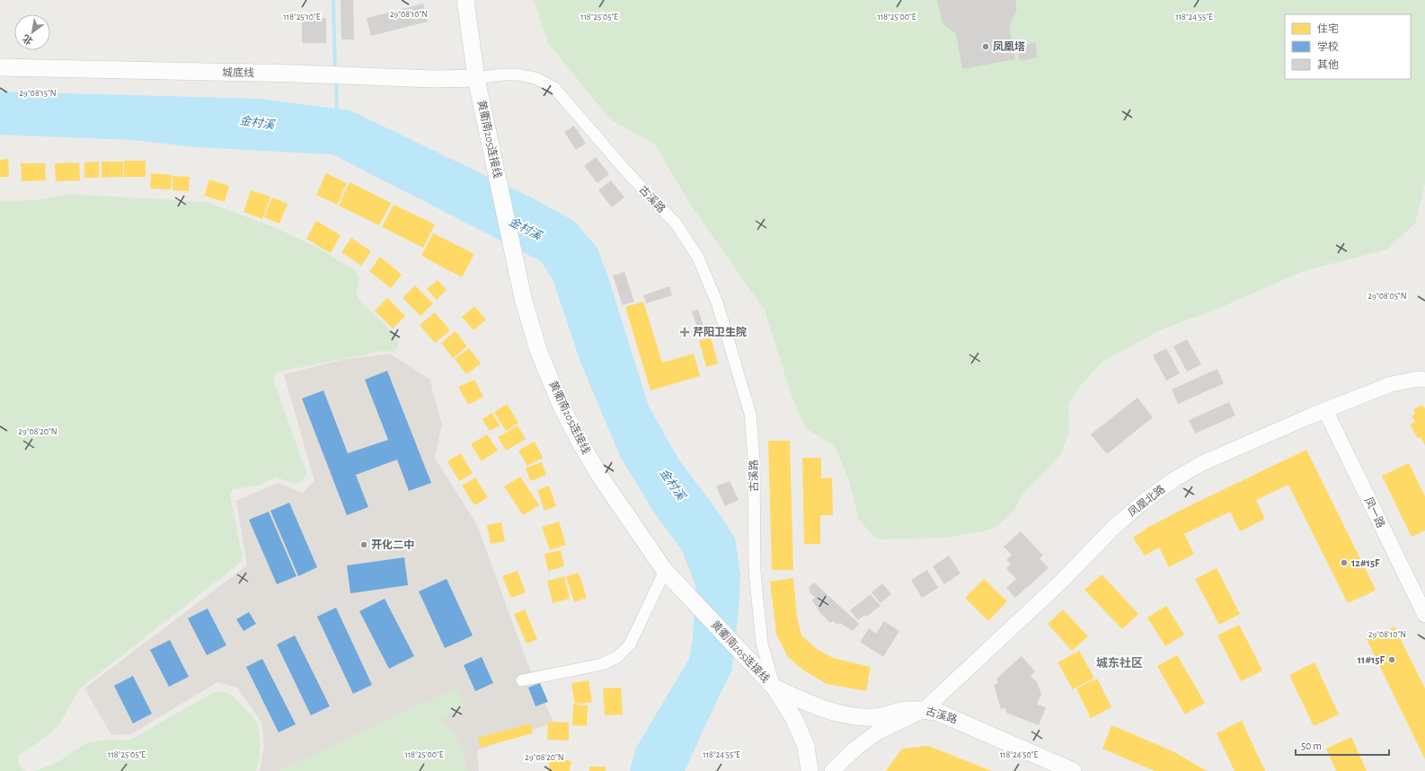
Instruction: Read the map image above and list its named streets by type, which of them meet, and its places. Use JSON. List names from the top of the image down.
{
  "streets": {
    "main road": ["城底线", "黄衢南205连接线", "古溪路"],
    "street": ["凤凰北路", "凤一路"]
  },
  "crossings": [
    ["城底线", "黄衢南205连接线"],
    ["城底线", "古溪路"],
    ["黄衢南205连接线", "古溪路"],
    ["古溪路", "凤凰北路"],
    ["凤凰北路", "凤一路"]
  ],
  "districts": ["城东社区"],
  "water": ["金村溪"],
  "places": {
    "other": [
      "凤凰塔",
      "开化二中",
      "12#15F",
      "11#15F"
    ],
    "health": ["芹阳卫生院"]
  },
  "legend": ["住宅", "学校", "其他"],
  "scale_bar": "50 m",
  "north": "bottom left",
  "coordinates": [
    "29°08'10\"N",
    "118°25'10\"E",
    "118°25'05\"E",
    "118°25'00\"E",
    "118°24'55\"E",
    "29°08'15\"N",
    "29°08'05\"N",
    "29°08'20\"N",
    "118°24'50\"E"
  ]
}
